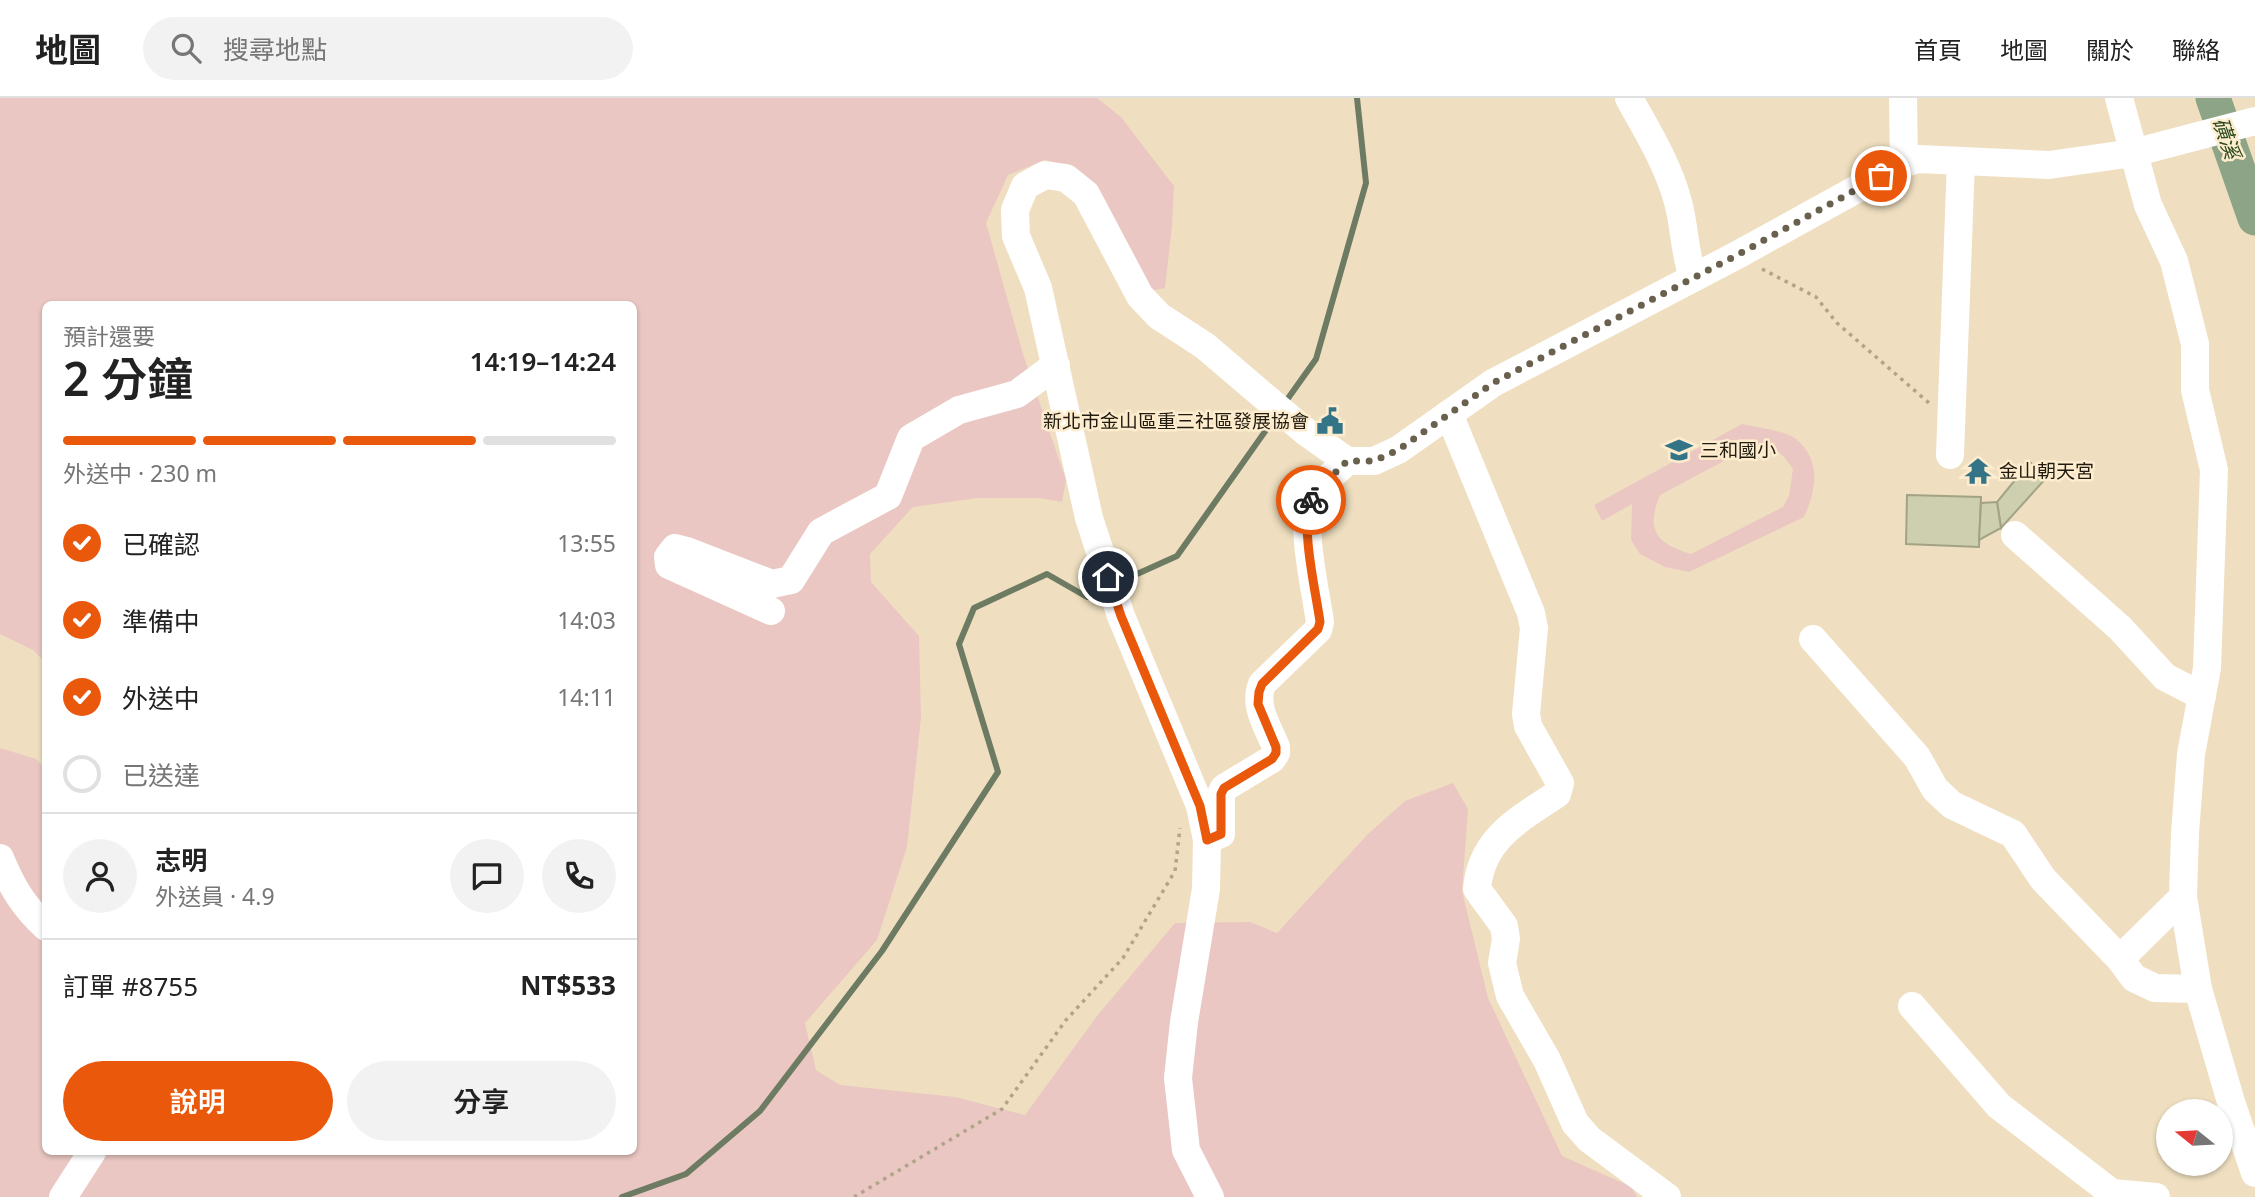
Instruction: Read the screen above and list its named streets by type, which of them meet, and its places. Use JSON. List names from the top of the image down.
{
  "water": ["磺溪"],
  "places": {
    "public building": ["新北市金山區重三社區發展協會"],
    "school or university": ["三和國小"],
    "temple": ["金山朝天宮"]
  },
  "north": "left",
  "page": {
    "header": "地圖",
    "search": "搜尋地點",
    "nav": [
      "首頁",
      "地圖",
      "關於",
      "聯絡"
    ],
    "heading": ["2 分鐘", "預計還要", "14:19–14:24"],
    "panel": [
      "志明",
      "外送員 · 4.9",
      "訂單 #8755",
      "NT$533"
    ],
    "bar": "外送中 · 230 m",
    "list": [
      ["已確認", "13:55"],
      ["準備中", "14:03"],
      ["外送中", "14:11"],
      "已送達"
    ],
    "buttons": ["說明", "分享"]
  }
}
